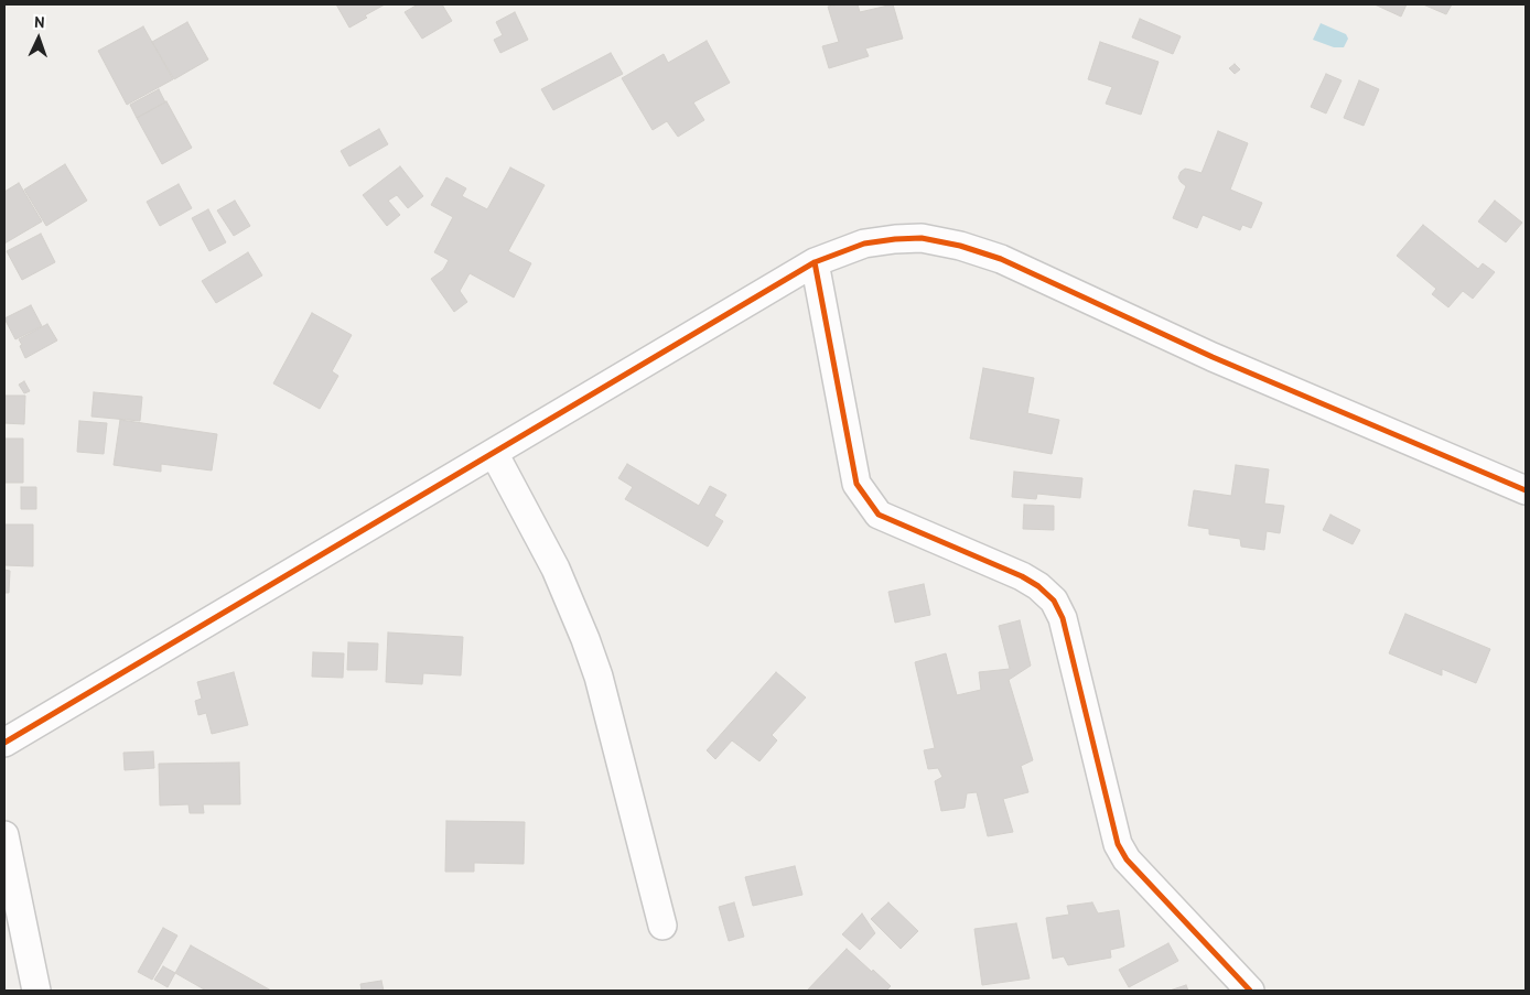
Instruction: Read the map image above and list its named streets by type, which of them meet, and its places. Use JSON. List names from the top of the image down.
{
  "north": "top"
}
